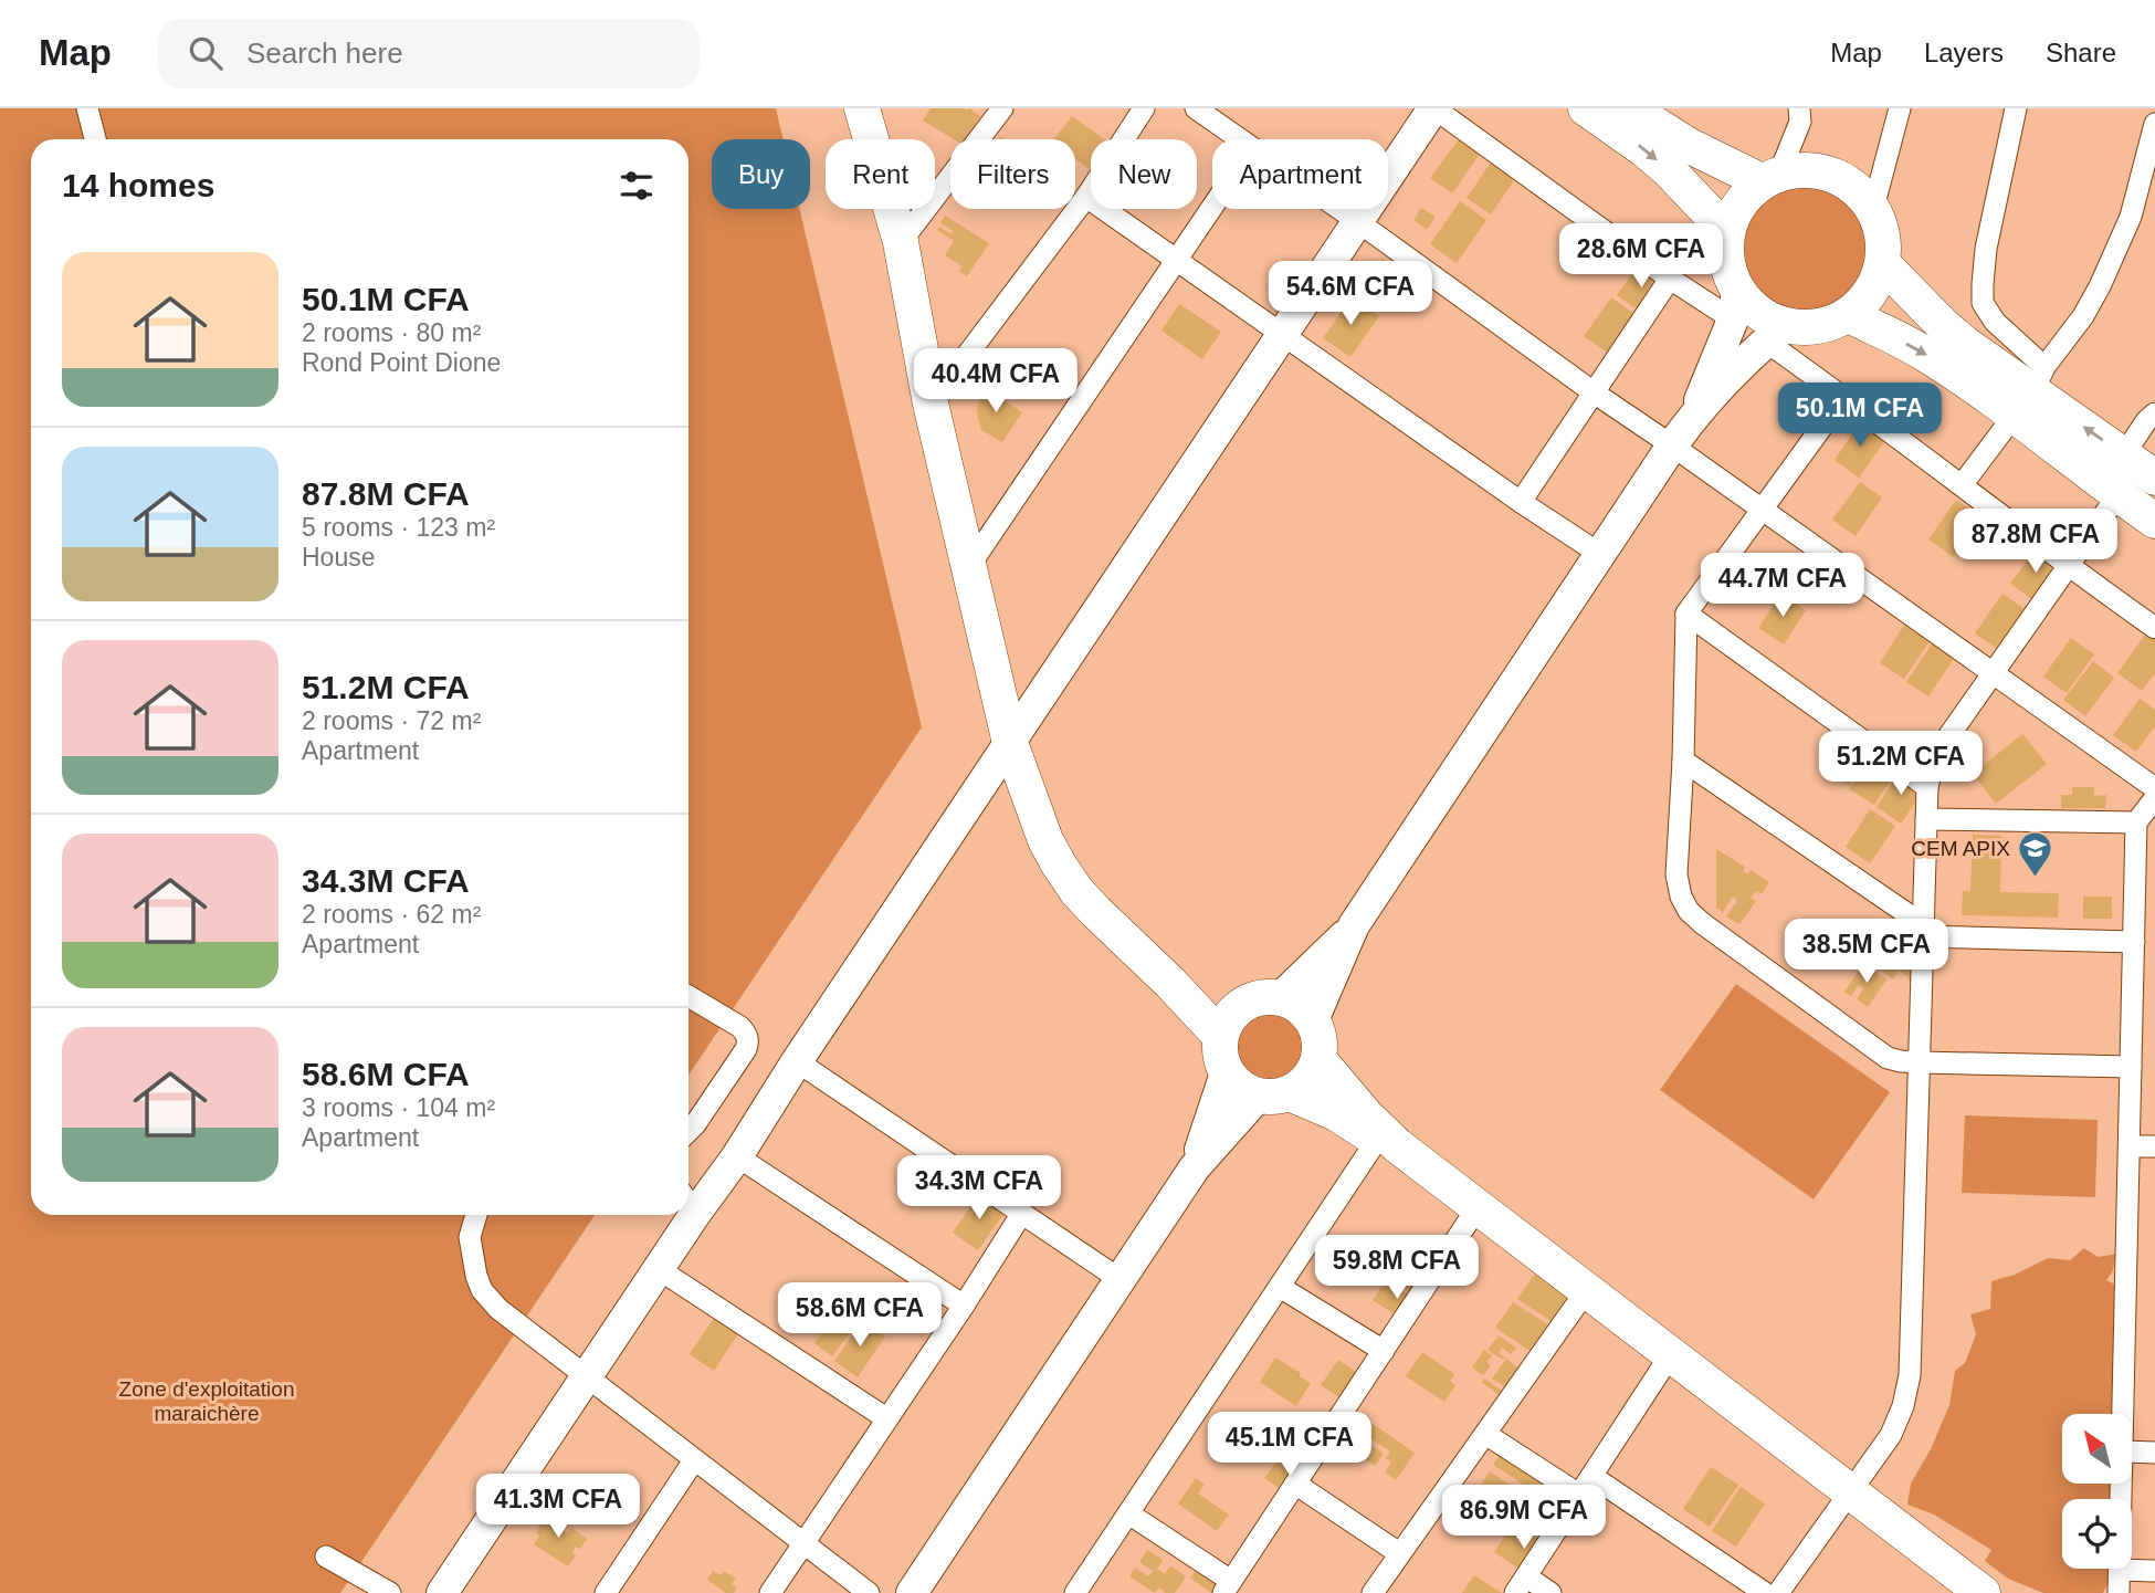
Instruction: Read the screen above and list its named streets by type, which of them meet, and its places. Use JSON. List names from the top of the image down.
{
  "parks": ["Zone d'exploitation maraichère"],
  "places": {
    "school or university": ["CEM APIX"]
  },
  "north": "top left",
  "page": {
    "header": "Map",
    "search": "Search here",
    "nav": ["Map", "Layers", "Share"],
    "chip": [
      "Buy",
      "Rent",
      "Filters",
      "New",
      "Apartment"
    ],
    "heading": "14 homes",
    "price": [
      "28.6M CFA",
      "54.6M CFA",
      "40.4M CFA",
      "50.1M CFA",
      "87.8M CFA",
      "44.7M CFA",
      "51.2M CFA",
      "38.5M CFA",
      "34.3M CFA",
      "59.8M CFA",
      "58.6M CFA",
      "45.1M CFA",
      "41.3M CFA",
      "86.9M CFA"
    ],
    "list": [
      {
        "name": "50.1M CFA",
        "note": "2 rooms · 80 m² · Rond Point Dione"
      },
      {
        "name": "87.8M CFA",
        "note": "5 rooms · 123 m² · House"
      },
      {
        "name": "51.2M CFA",
        "note": "2 rooms · 72 m² · Apartment"
      },
      {
        "name": "34.3M CFA",
        "note": "2 rooms · 62 m² · Apartment"
      },
      {
        "name": "58.6M CFA",
        "note": "3 rooms · 104 m² · Apartment"
      }
    ]
  }
}
